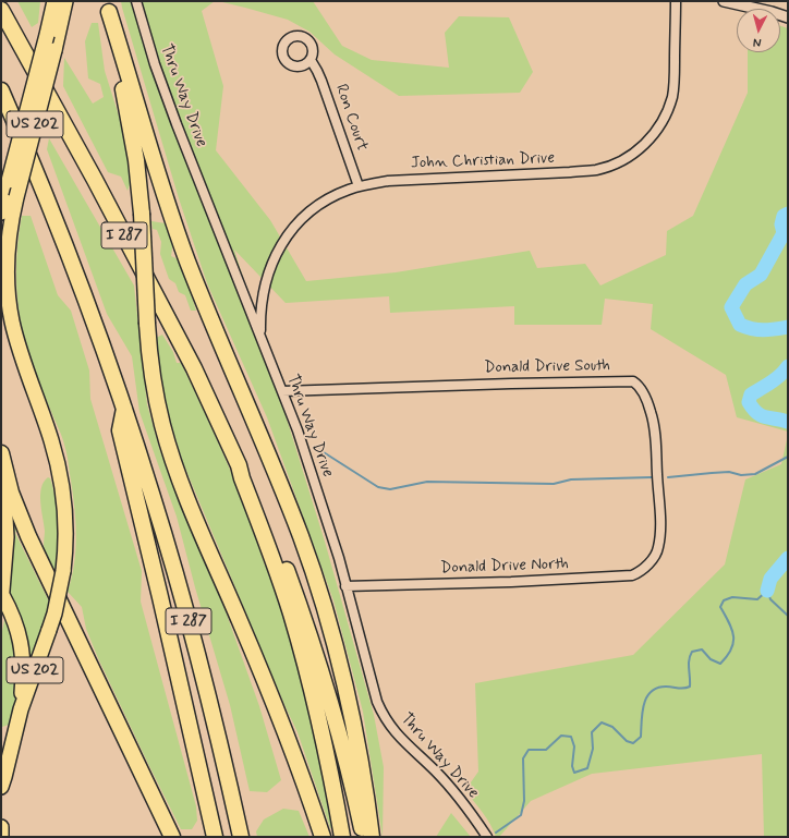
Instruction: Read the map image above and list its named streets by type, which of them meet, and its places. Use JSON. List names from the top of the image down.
{
  "streets": {
    "highway": ["US 202", "I 287"],
    "street": [
      "Thru Way Drive",
      "Ron Court",
      "John Christian Drive",
      "Donald Drive South",
      "Donald Drive North"
    ]
  },
  "crossings": [
    ["Thru Way Drive", "John Christian Drive"],
    ["Thru Way Drive", "Donald Drive South"],
    ["Thru Way Drive", "Donald Drive North"],
    ["Ron Court", "John Christian Drive"],
    ["Donald Drive South", "Donald Drive North"]
  ],
  "north": "bottom"
}
